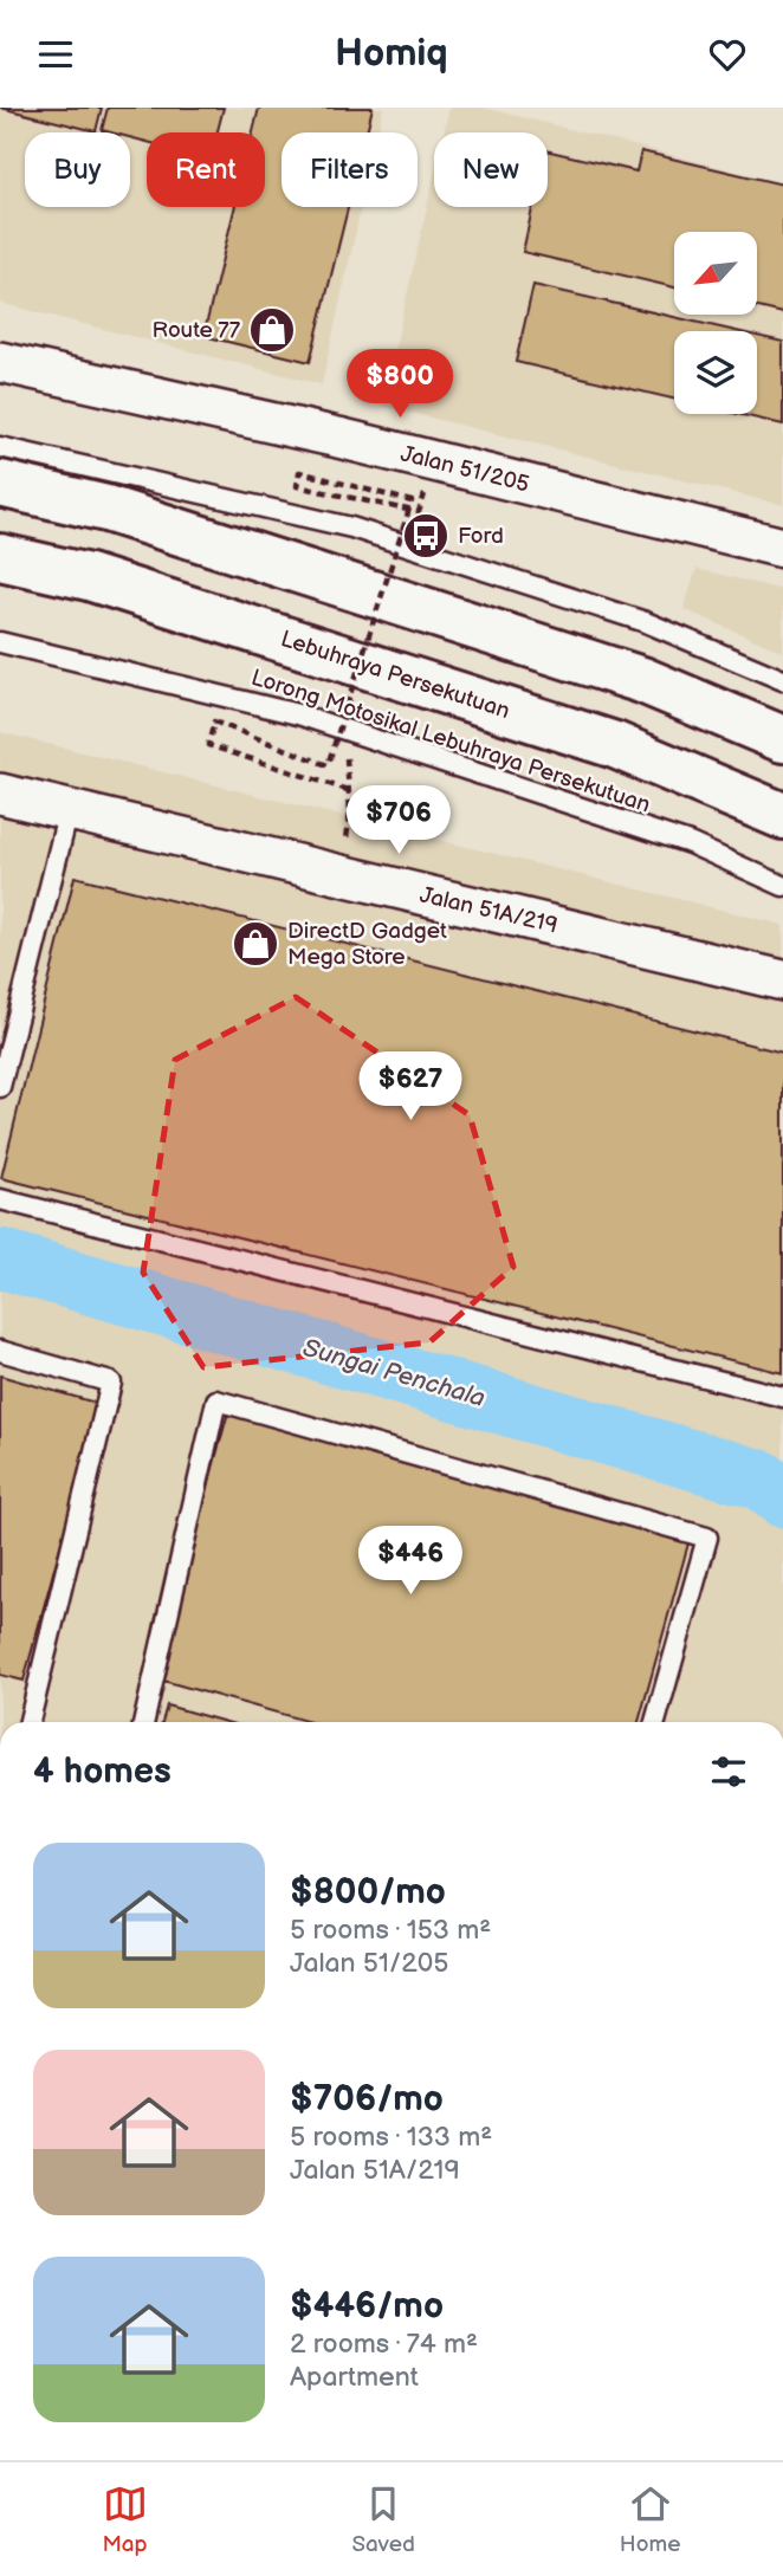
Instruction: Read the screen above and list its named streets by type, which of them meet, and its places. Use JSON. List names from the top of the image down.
{
  "streets": {
    "main road": ["Lebuhraya Persekutuan"],
    "street": ["Jalan 51/205", "Jalan 51A/219"],
    "lane": ["Lorong Motosikal Lebuhraya Persekutuan"]
  },
  "water": ["Sungai Penchala"],
  "places": {
    "shop": ["Route 77", "DirectD Gadget Mega Store"],
    "bus stop": ["Ford"]
  },
  "north": "bottom left",
  "page": {
    "header": "Homiq",
    "chip": [
      "Buy",
      "Rent",
      "Filters",
      "New"
    ],
    "price": [
      "$800",
      "$706",
      "$627",
      "$446"
    ],
    "heading": "4 homes",
    "list": [
      {
        "name": "$800/mo",
        "note": "5 rooms · 153 m² · Jalan 51/205"
      },
      {
        "name": "$706/mo",
        "note": "5 rooms · 133 m² · Jalan 51A/219"
      },
      {
        "name": "$446/mo",
        "note": "2 rooms · 74 m² · Apartment"
      }
    ],
    "tabs": ["Map", "Saved", "Home"]
  }
}
